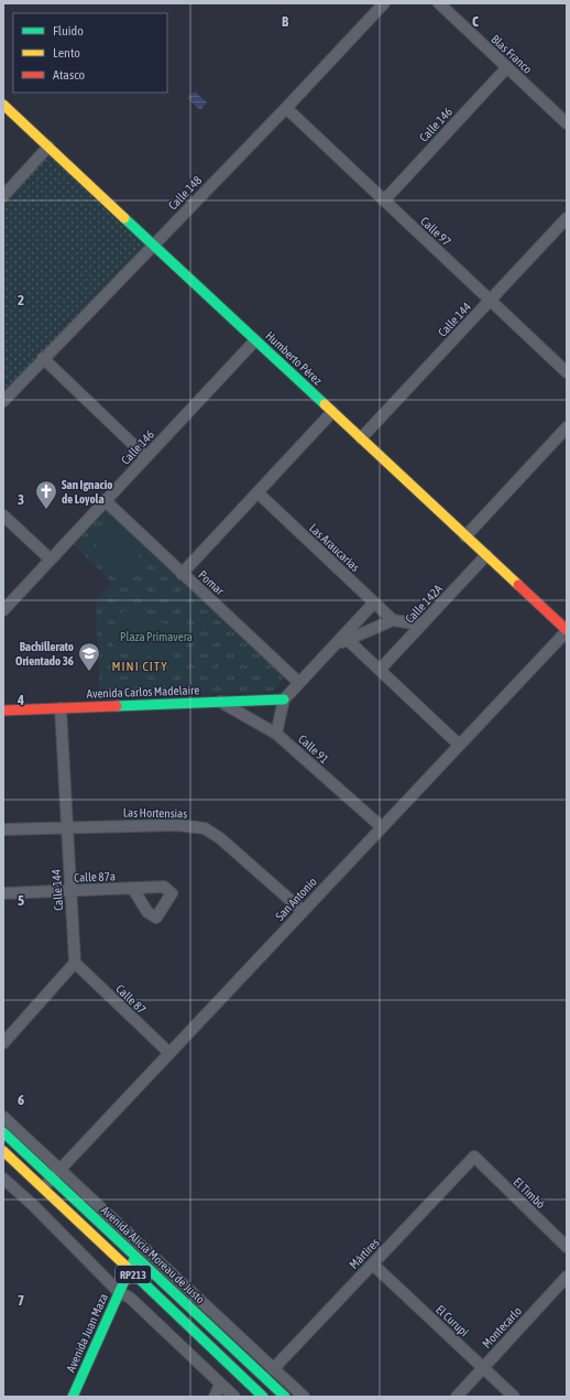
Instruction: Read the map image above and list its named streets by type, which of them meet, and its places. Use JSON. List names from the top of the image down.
{
  "streets": {
    "main road": [
      "Humberto Pérez",
      "Avenida Carlos Madelaire",
      "Avenida Alicia Moreau de Justo",
      "RP213",
      "Avenida Juan Maza"
    ],
    "street": [
      "Blas Franco",
      "Calle 146",
      "Calle 148",
      "Calle 97",
      "Calle 144",
      "Las Araucarias",
      "Pomar",
      "Calle 142A",
      "Calle 91",
      "Las Hortensias",
      "Calle 87a",
      "San Antonio",
      "Calle 87",
      "El Timbó",
      "Mártires",
      "El Curupí",
      "Montecarlo"
    ]
  },
  "crossings": [
    ["Blas Franco", "Calle 146"],
    ["Calle 146", "Calle 97"],
    ["Calle 146", "Humberto Pérez"],
    ["Calle 146", "Pomar"],
    ["Calle 148", "Calle 97"],
    ["Calle 148", "Humberto Pérez"],
    ["Calle 97", "Calle 144"],
    ["Calle 144", "Humberto Pérez"],
    ["Calle 144", "Avenida Carlos Madelaire"],
    ["Calle 144", "Las Hortensias"],
    ["Calle 144", "Calle 87a"],
    ["Calle 144", "Calle 87"],
    ["Humberto Pérez", "Calle 142A"],
    ["Humberto Pérez", "San Antonio"],
    ["Avenida Carlos Madelaire", "Calle 91"],
    ["Calle 91", "San Antonio"],
    ["Las Hortensias", "San Antonio"],
    ["San Antonio", "Calle 87"],
    ["San Antonio", "Avenida Alicia Moreau de Justo"],
    ["El Timbó", "Mártires"],
    ["Mártires", "El Curupí"],
    ["Avenida Alicia Moreau de Justo", "Avenida Juan Maza"],
    ["El Curupí", "Montecarlo"]
  ],
  "districts": ["MINI CITY"],
  "parks": ["Plaza Primavera"],
  "places": {
    "church": ["San Ignacio de Loyola"],
    "school or university": ["Bachillerato Orientado 36"]
  },
  "legend": ["Fluido", "Lento", "Atasco"],
  "grid": {
    "columns": ["B", "C"],
    "rows": [
      "2",
      "3",
      "4",
      "5",
      "6",
      "7"
    ]
  }
}
